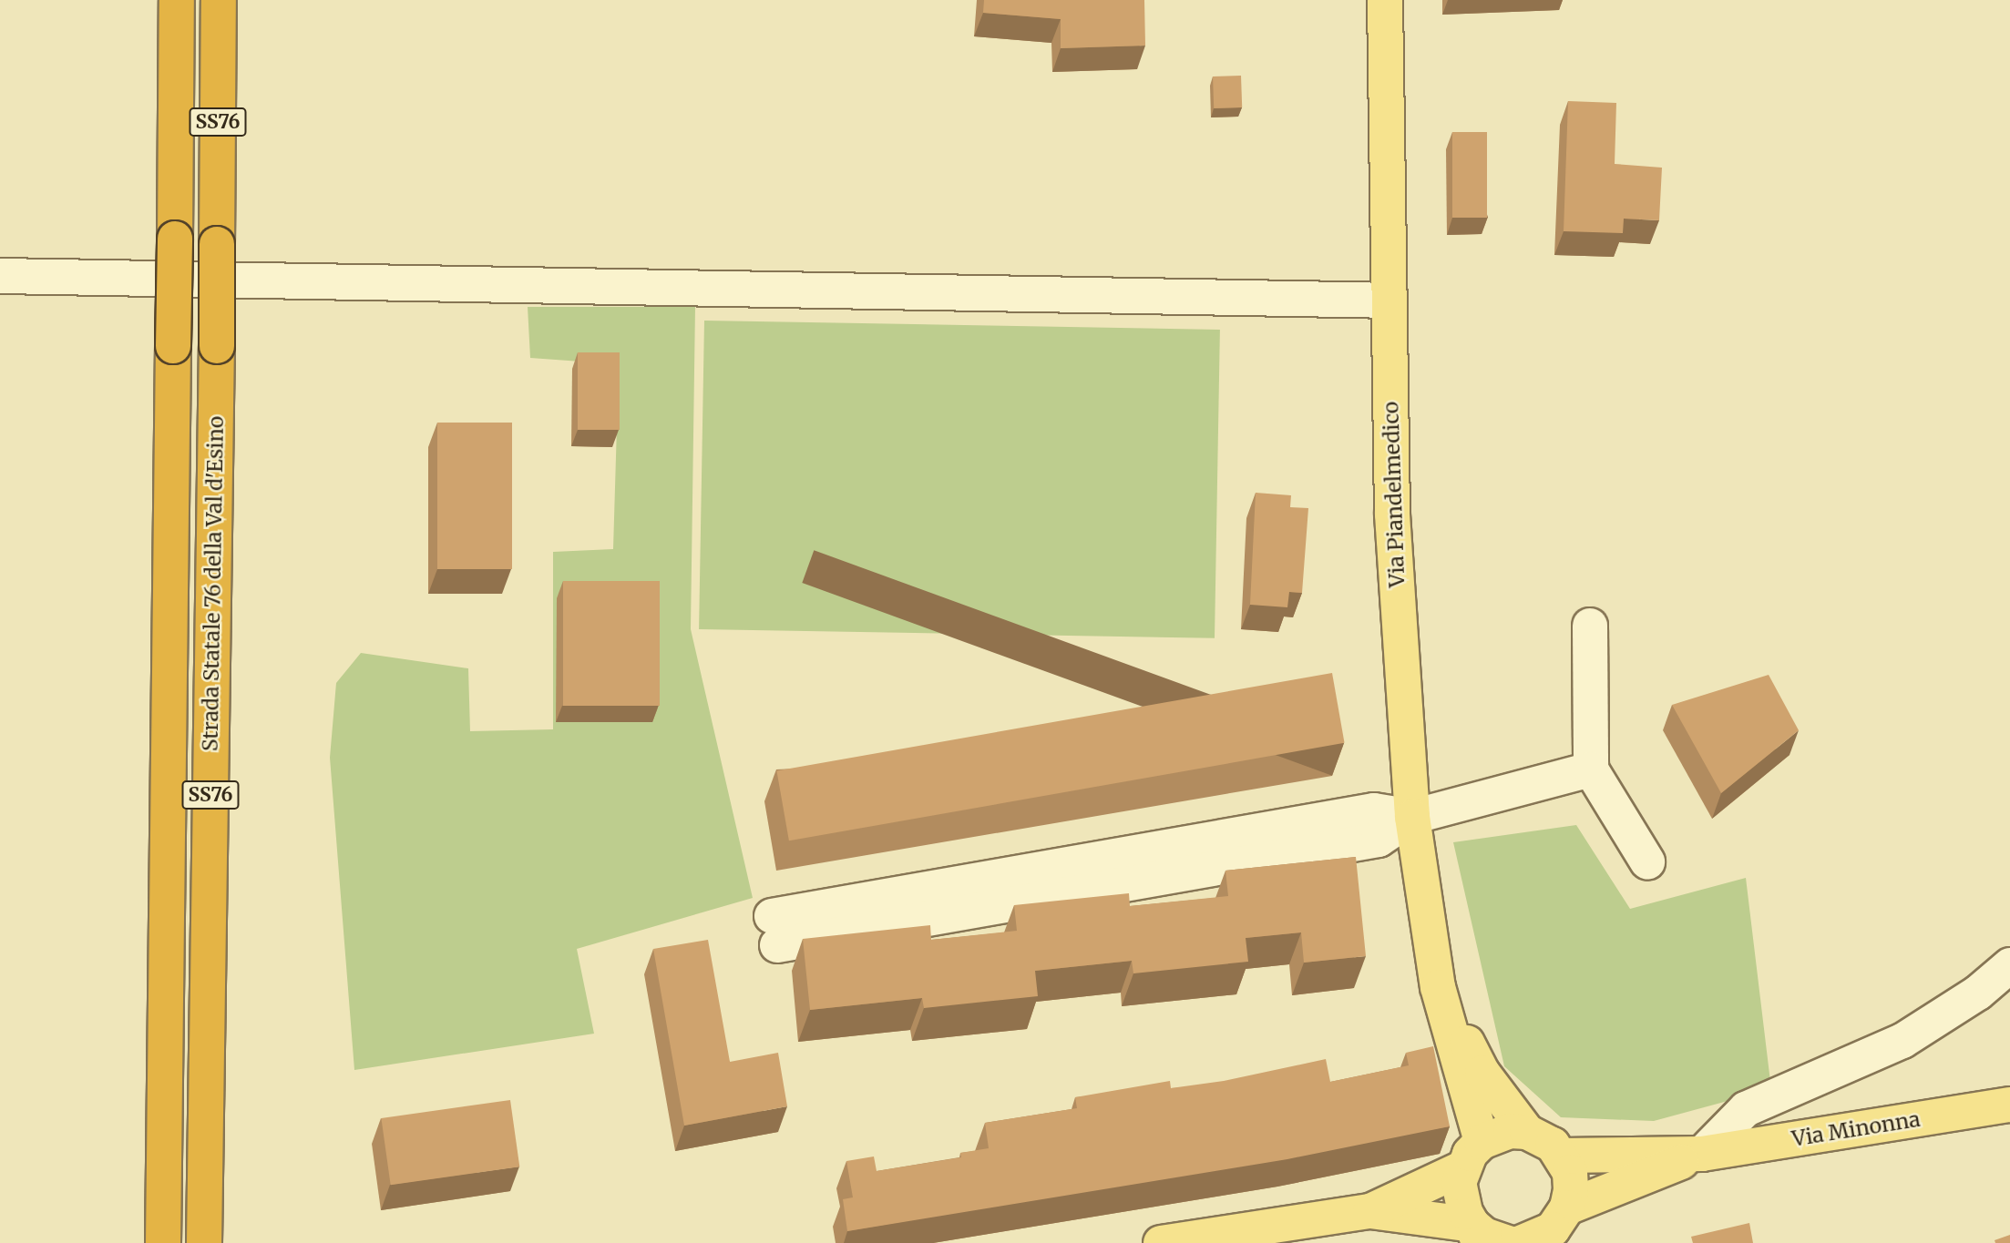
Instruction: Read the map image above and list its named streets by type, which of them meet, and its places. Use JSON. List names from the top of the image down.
{
  "streets": {
    "highway": ["SS76", "Strada Statale 76 della Val d'Esino"],
    "main road": ["Via Piandelmedico", "Via Minonna"]
  }
}
